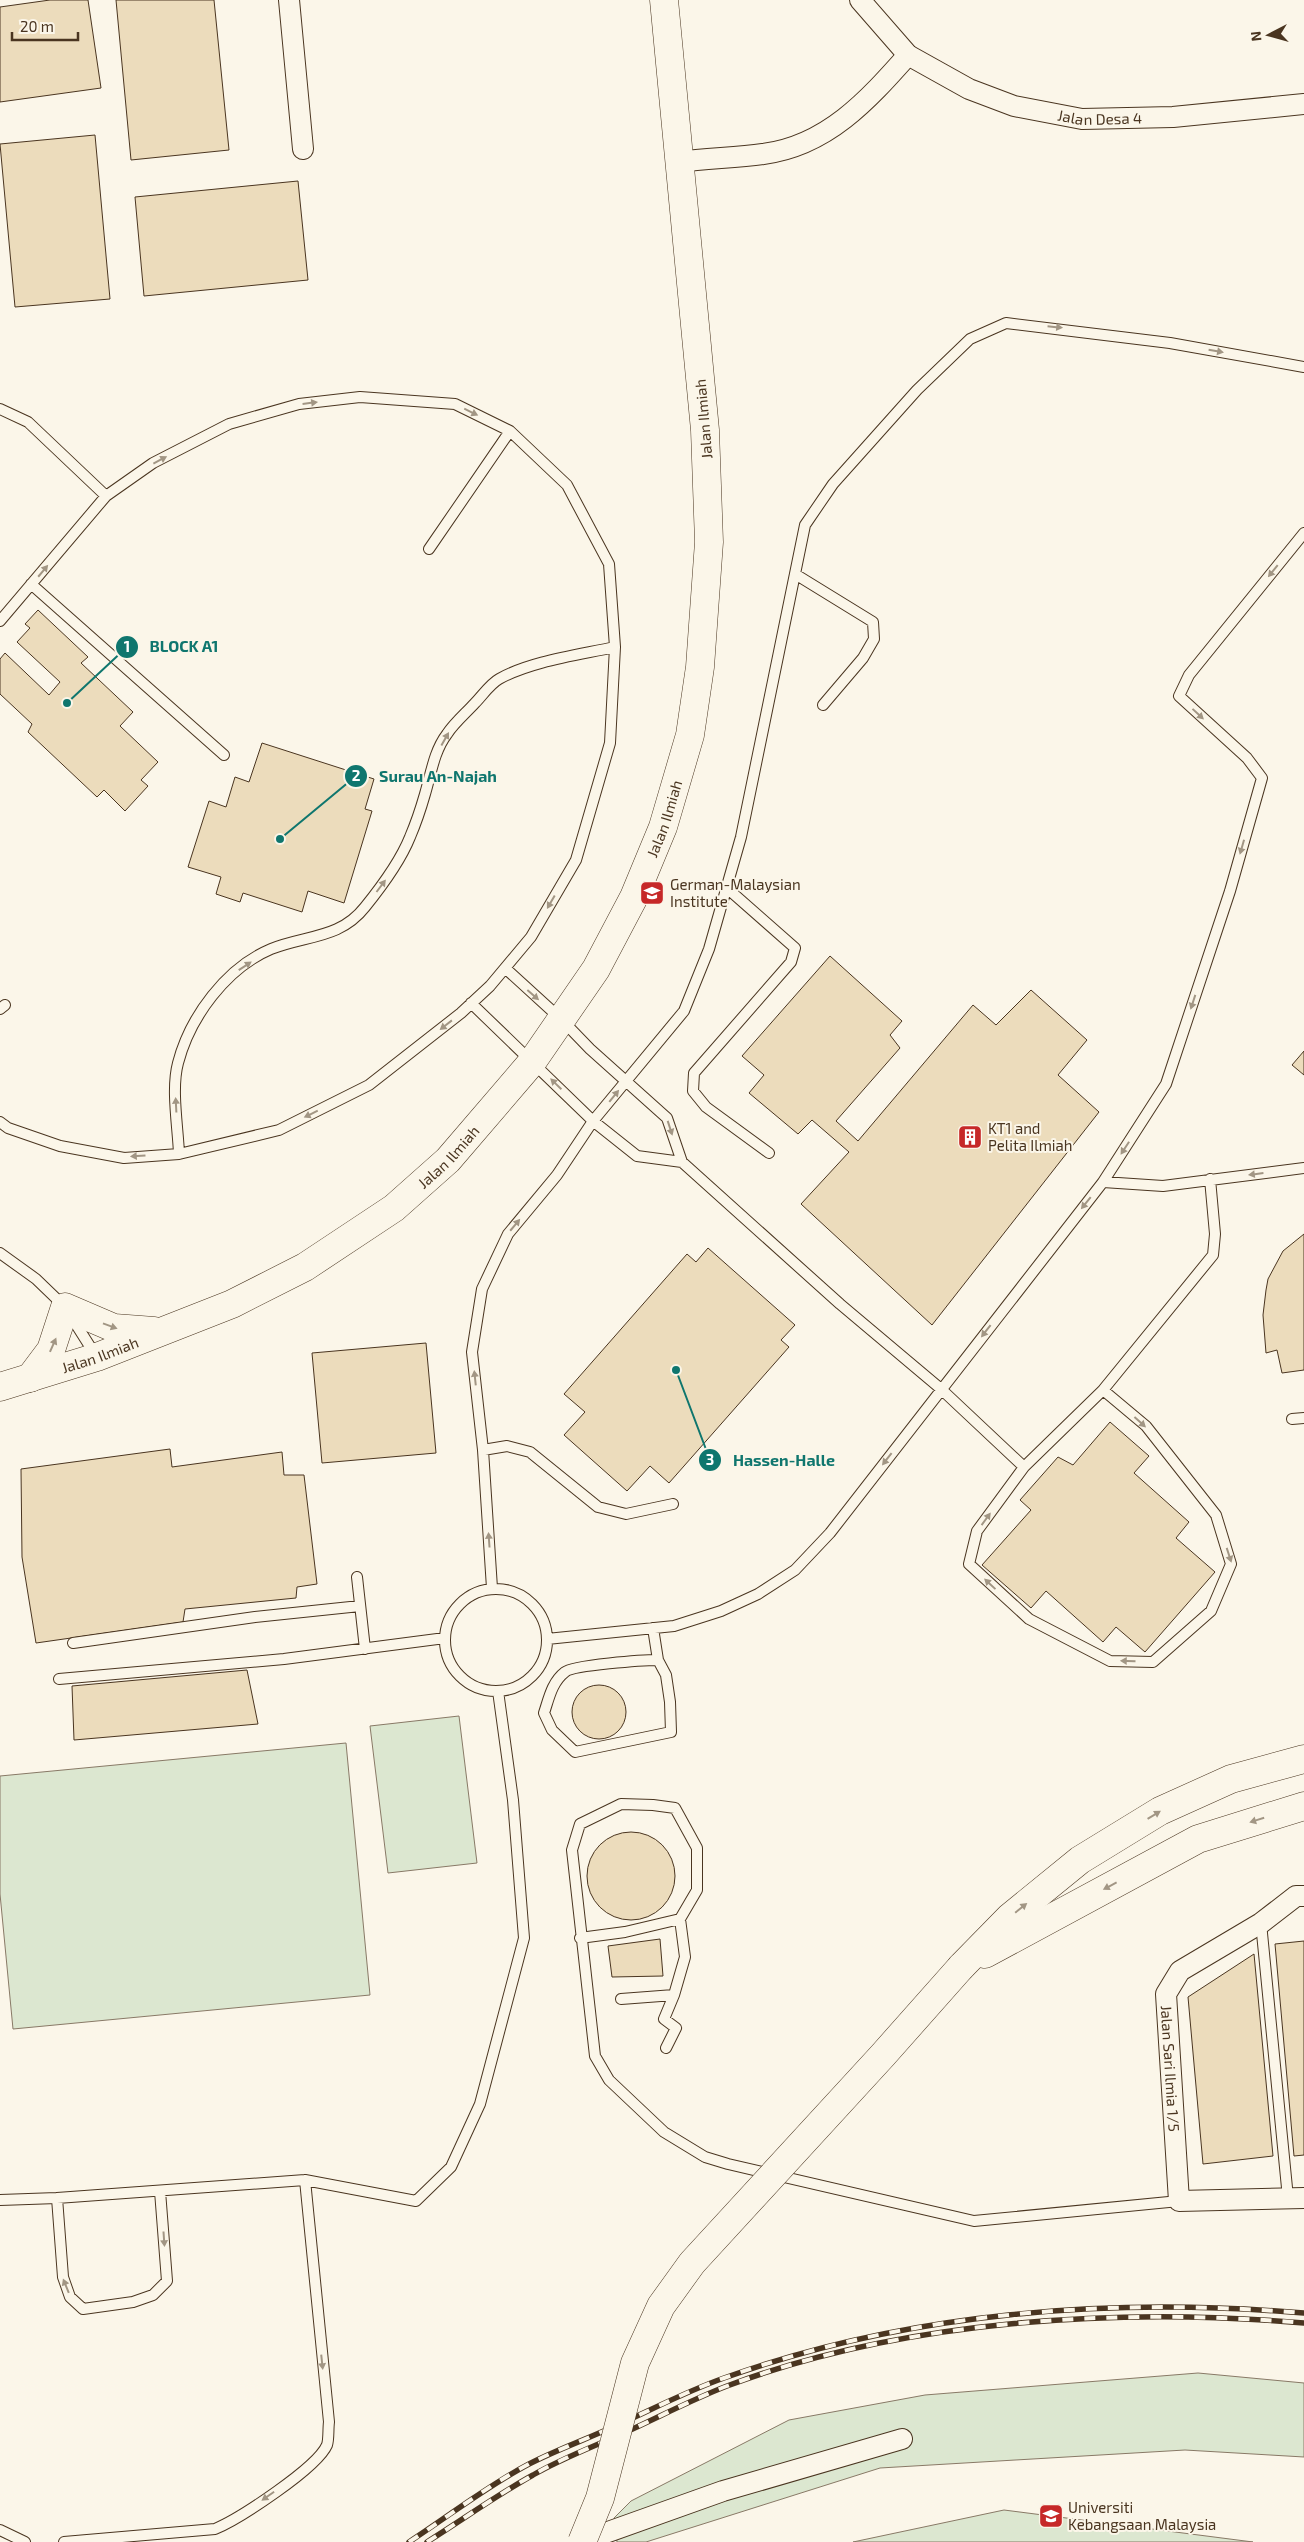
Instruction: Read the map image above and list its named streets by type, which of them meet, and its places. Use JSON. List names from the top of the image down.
{
  "streets": {
    "street": ["Jalan Desa 4", "Jalan Ilmiah", "Jalan Sari Ilmia 1/5"]
  },
  "places": {
    "other": ["BLOCK A1", "Surau An-Najah", "Hassen-Halle"],
    "school or university": ["German-Malaysian Institute", "Universiti Kebangsaan Malaysia"],
    "building": ["KT1 and Pelita Ilmiah"]
  },
  "scale_bar": "20 m",
  "north": "left"
}
